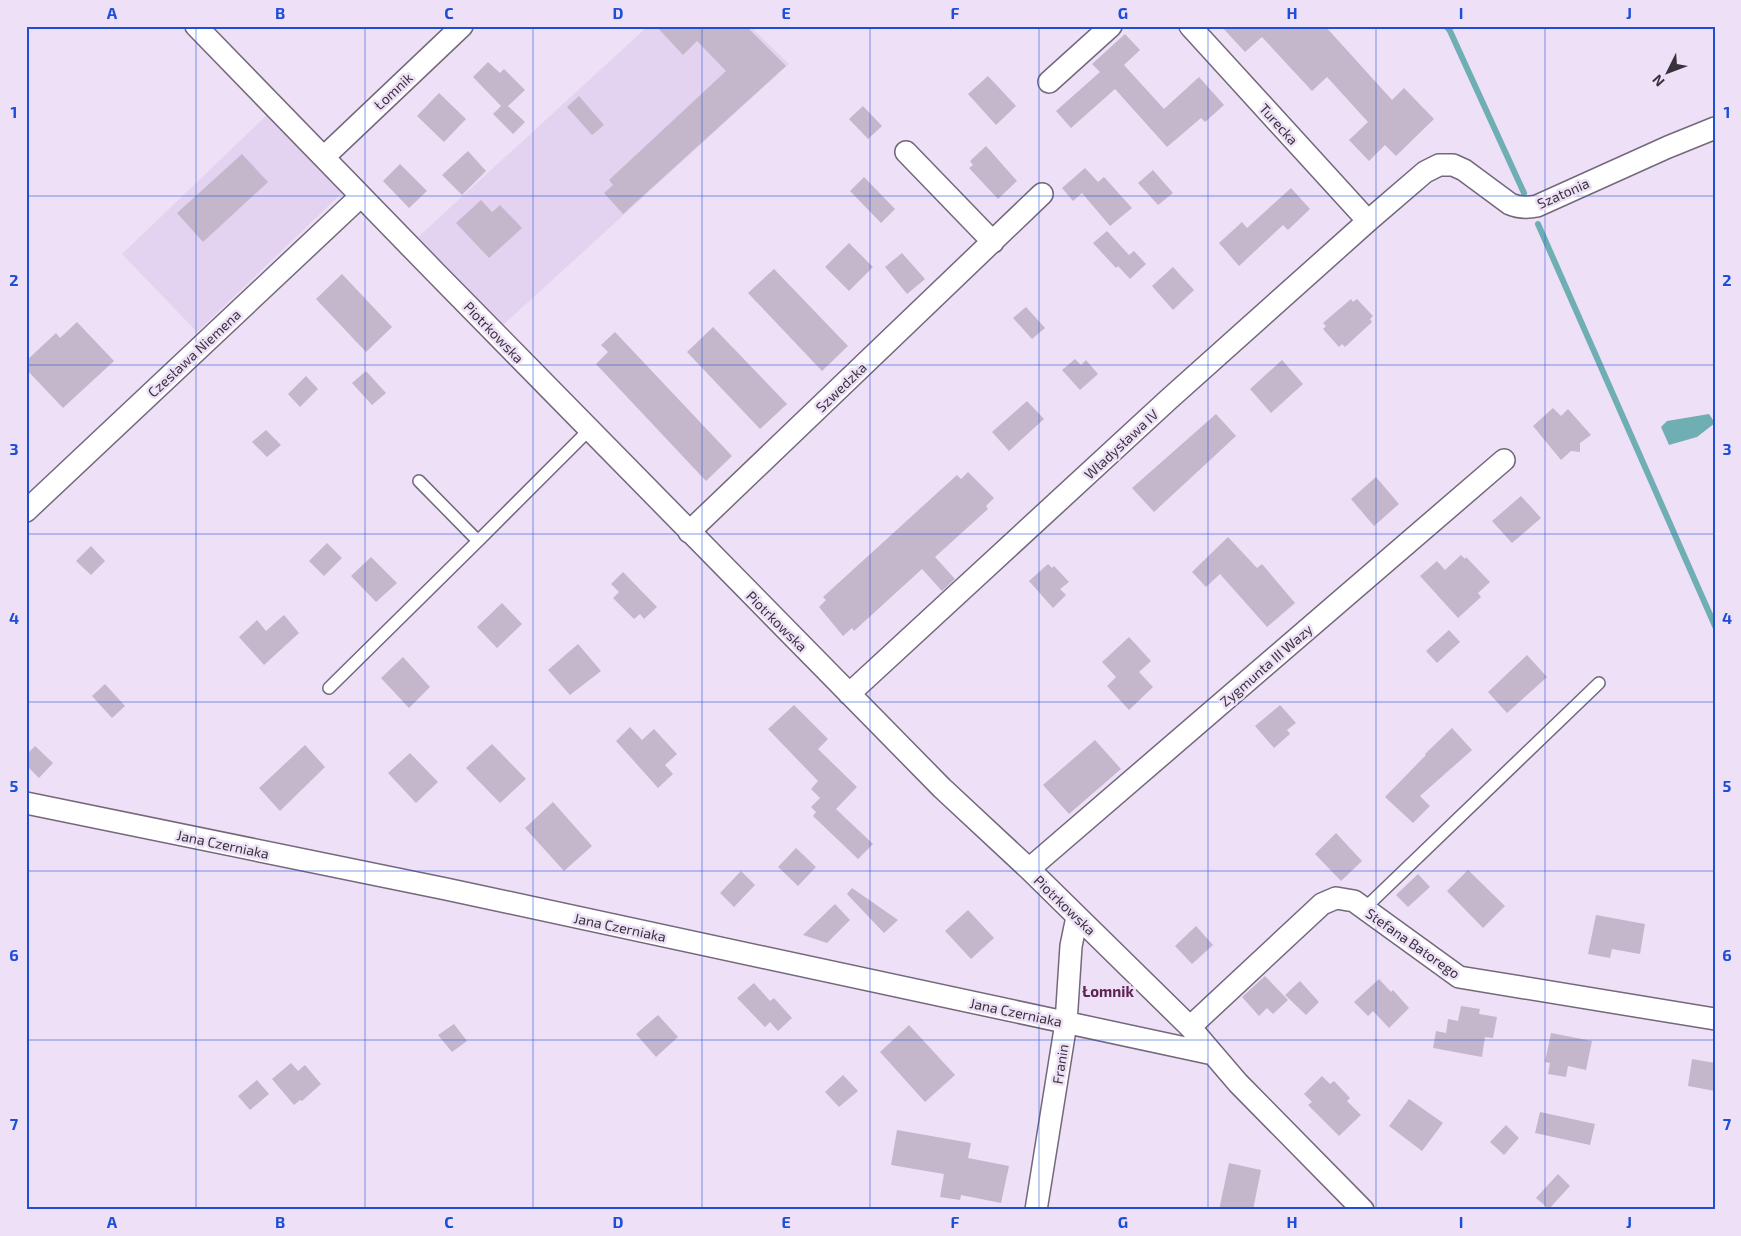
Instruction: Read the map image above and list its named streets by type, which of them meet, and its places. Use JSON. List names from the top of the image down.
{
  "streets": {
    "street": [
      "Łomnik",
      "Turecka",
      "Szatonia",
      "Piotrkowska",
      "Czesława Niemena",
      "Szwedzka",
      "Władysława IV",
      "Zygmunta III Wazy",
      "Jana Czerniaka",
      "Stefana Batorego",
      "Franin"
    ]
  },
  "crossings": [
    ["Łomnik", "Piotrkowska"],
    ["Turecka", "Władysława IV"],
    ["Szatonia", "Władysława IV"],
    ["Piotrkowska", "Czesława Niemena"],
    ["Piotrkowska", "Szwedzka"],
    ["Piotrkowska", "Władysława IV"],
    ["Piotrkowska", "Zygmunta III Wazy"],
    ["Piotrkowska", "Jana Czerniaka"],
    ["Piotrkowska", "Stefana Batorego"],
    ["Piotrkowska", "Franin"],
    ["Jana Czerniaka", "Franin"]
  ],
  "districts": ["Łomnik"],
  "north": "bottom left",
  "grid": {
    "columns": [
      "A",
      "B",
      "C",
      "D",
      "E",
      "F",
      "G",
      "H",
      "I",
      "J"
    ],
    "rows": [
      "1",
      "2",
      "3",
      "4",
      "5",
      "6",
      "7"
    ]
  }
}
